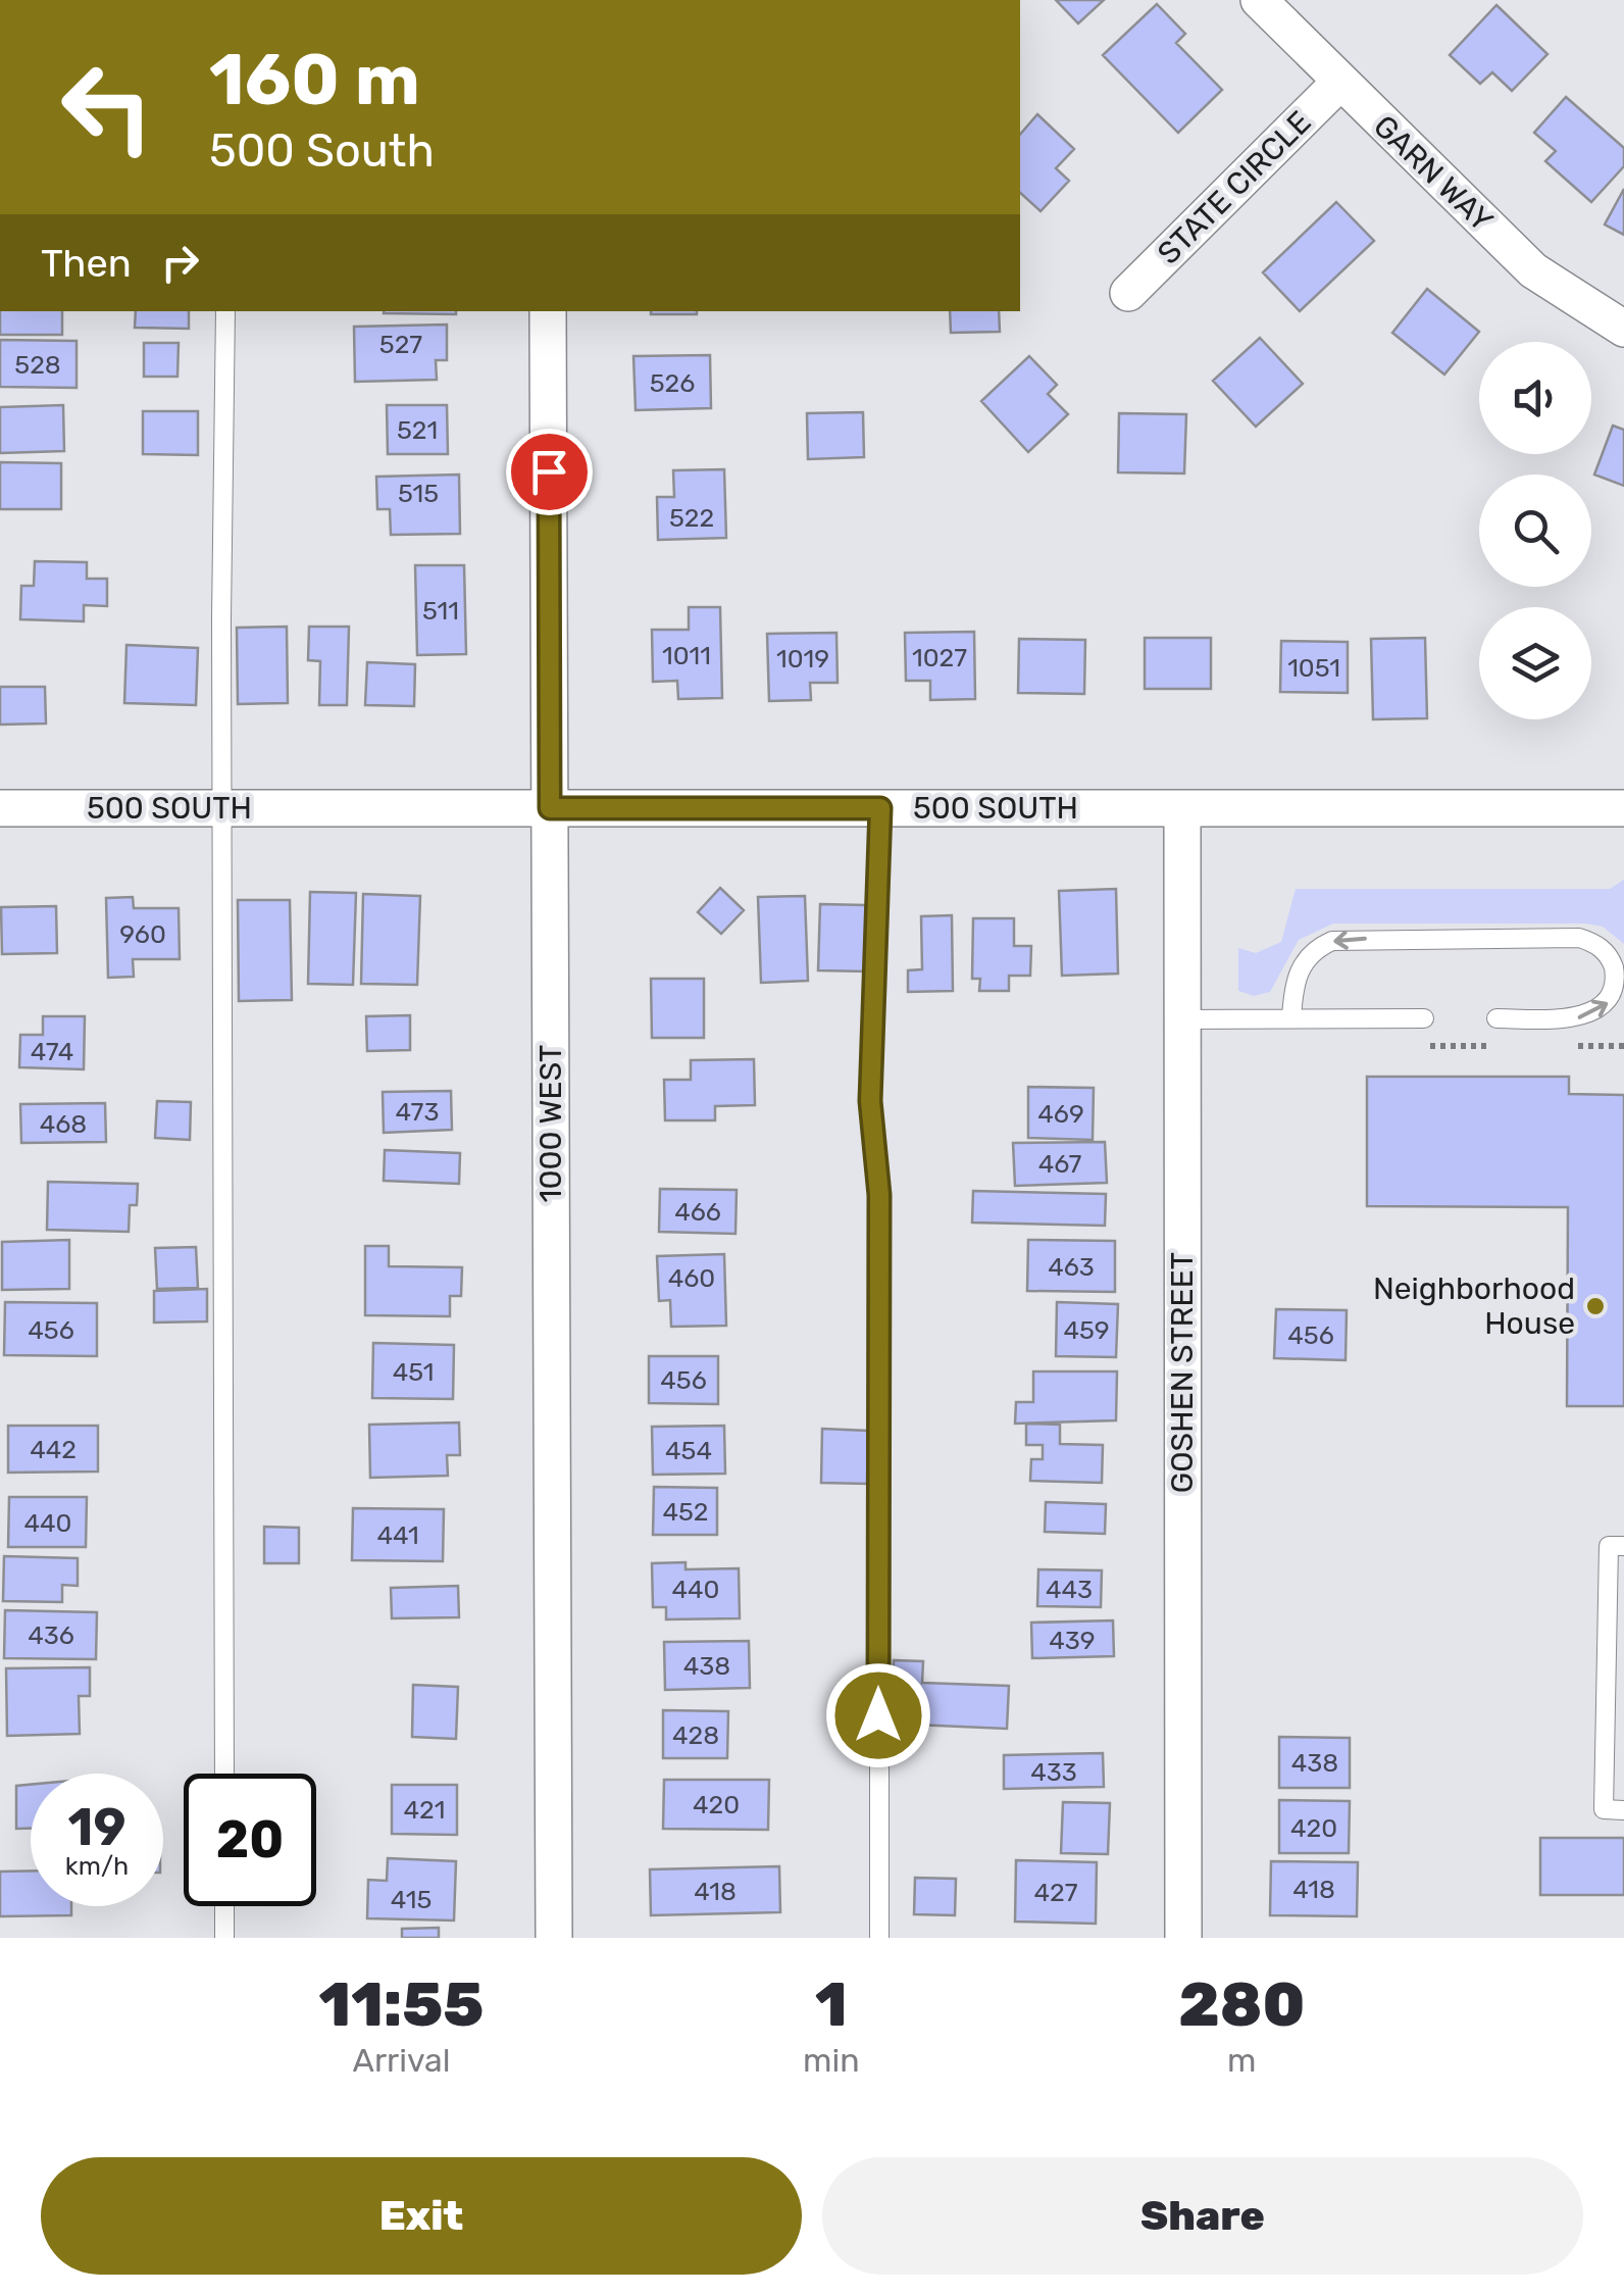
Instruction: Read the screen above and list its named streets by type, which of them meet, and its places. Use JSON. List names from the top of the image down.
{
  "streets": {
    "street": [
      "GARN WAY",
      "STATE CIRCLE",
      "500 SOUTH",
      "1000 WEST",
      "GOSHEN STREET"
    ]
  },
  "crossings": [
    ["GARN WAY", "STATE CIRCLE"],
    ["500 SOUTH", "1000 WEST"],
    ["500 SOUTH", "GOSHEN STREET"]
  ],
  "places": ["Neighborhood House"],
  "house_numbers": [
    "527",
    "528",
    "526",
    "521",
    "515",
    "522",
    "511",
    "1011",
    "1027",
    "1019",
    "1051",
    "960",
    "474",
    "473",
    "469",
    "468",
    "467",
    "466",
    "463",
    "460",
    "456",
    "459",
    "456",
    "451",
    "456",
    "442",
    "454",
    "452",
    "440",
    "441",
    "440",
    "443",
    "436",
    "439",
    "438",
    "428",
    "438",
    "433",
    "420",
    "421",
    "420",
    "418",
    "418",
    "427",
    "415"
  ],
  "page": {
    "turn": ["160 m", "500 South"],
    "then": "Then",
    "speed": "19 km/h",
    "limit": "20",
    "eta": [
      "11:55",
      "Arrival",
      "1",
      "min",
      "280",
      "m"
    ],
    "buttons": ["Exit", "Share"]
  }
}
